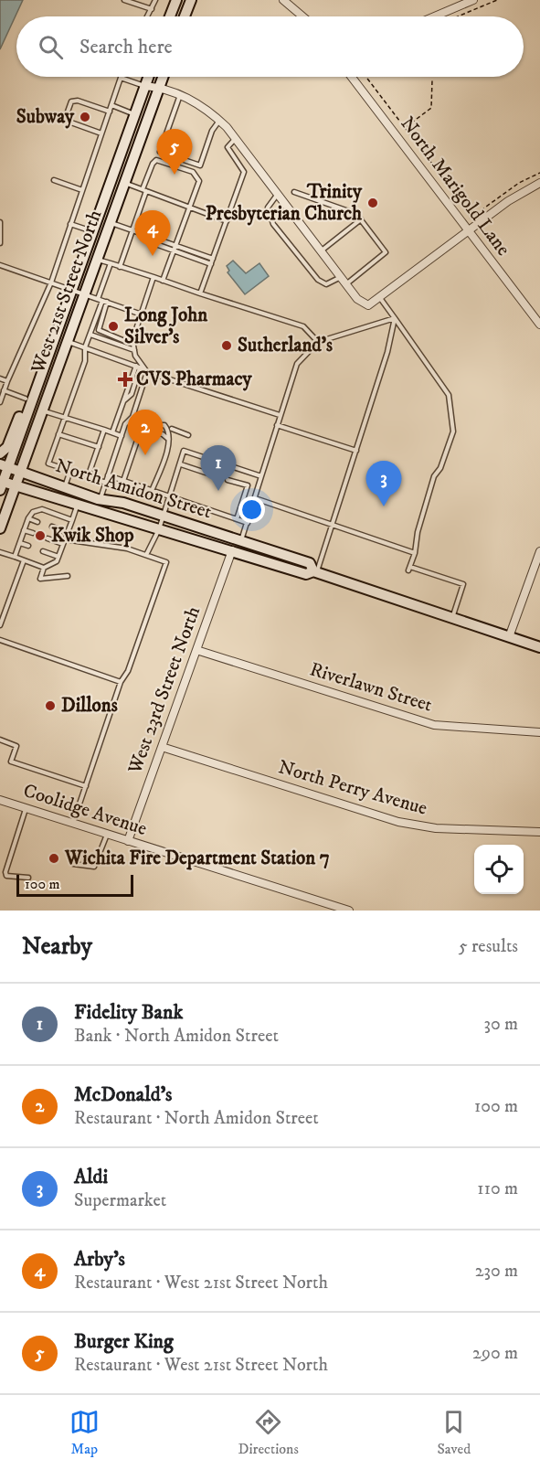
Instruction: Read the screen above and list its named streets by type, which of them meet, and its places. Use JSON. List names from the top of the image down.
{
  "streets": {
    "main road": ["West 21st Street North", "North Amidon Street"],
    "street": [
      "North Marigold Lane",
      "Riverlawn Street",
      "West 23rd Street North",
      "North Perry Avenue",
      "Coolidge Avenue"
    ]
  },
  "crossings": [
    ["West 21st Street North", "North Amidon Street"],
    ["North Amidon Street", "West 23rd Street North"],
    ["Riverlawn Street", "West 23rd Street North"],
    ["West 23rd Street North", "North Perry Avenue"],
    ["West 23rd Street North", "Coolidge Avenue"]
  ],
  "places": {
    "other": [
      "Subway",
      "Trinity Presbyterian Church",
      "Long John Silver's",
      "Sutherland's",
      "Kwik Shop",
      "Dillons",
      "Wichita Fire Department Station 7"
    ],
    "health": ["CVS Pharmacy"]
  },
  "scale_bar": "100 m",
  "page": {
    "search": "Search here",
    "pins": [
      "5",
      "4",
      "2",
      "1",
      "3"
    ],
    "scale": "100 m",
    "heading": ["Nearby", "5 results"],
    "list": [
      {
        "mark": "1",
        "name": "Fidelity Bank",
        "note": "Bank · North Amidon Street",
        "value": "30 m"
      },
      {
        "mark": "2",
        "name": "McDonald's",
        "note": "Restaurant · North Amidon Street",
        "value": "100 m"
      },
      {
        "mark": "3",
        "name": "Aldi",
        "note": "Supermarket",
        "value": "110 m"
      },
      {
        "mark": "4",
        "name": "Arby's",
        "note": "Restaurant · West 21st Street North",
        "value": "230 m"
      },
      {
        "mark": "5",
        "name": "Burger King",
        "note": "Restaurant · West 21st Street North",
        "value": "290 m"
      }
    ],
    "nav": ["Map", "Directions", "Saved"]
  }
}
